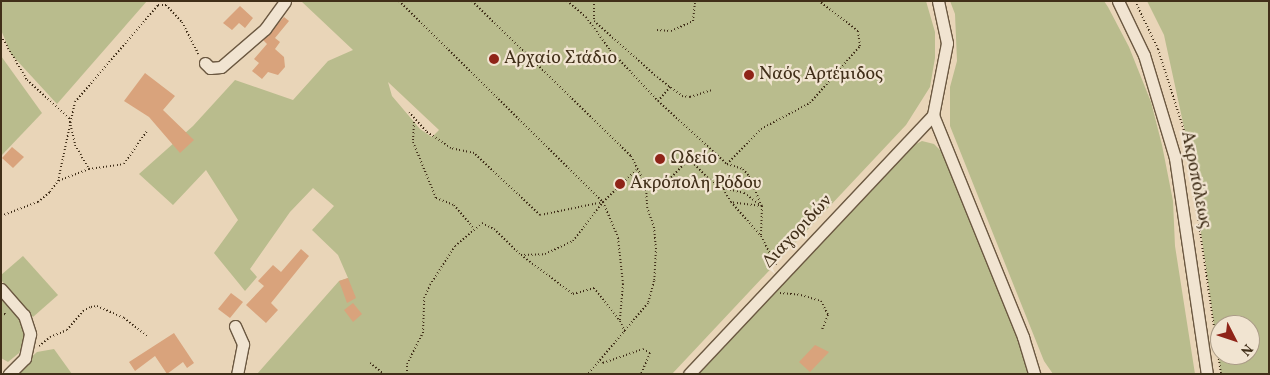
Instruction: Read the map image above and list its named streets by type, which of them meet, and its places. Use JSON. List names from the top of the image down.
{
  "streets": {
    "street": ["Ακροπόλεως", "Διαγοριδών"]
  },
  "places": [
    "Αρχαίο Στάδιο",
    "Ναός Αρτέμιδος",
    "Ωδείο",
    "Ακρόπολη Ρόδου"
  ],
  "north": "bottom right"
}
